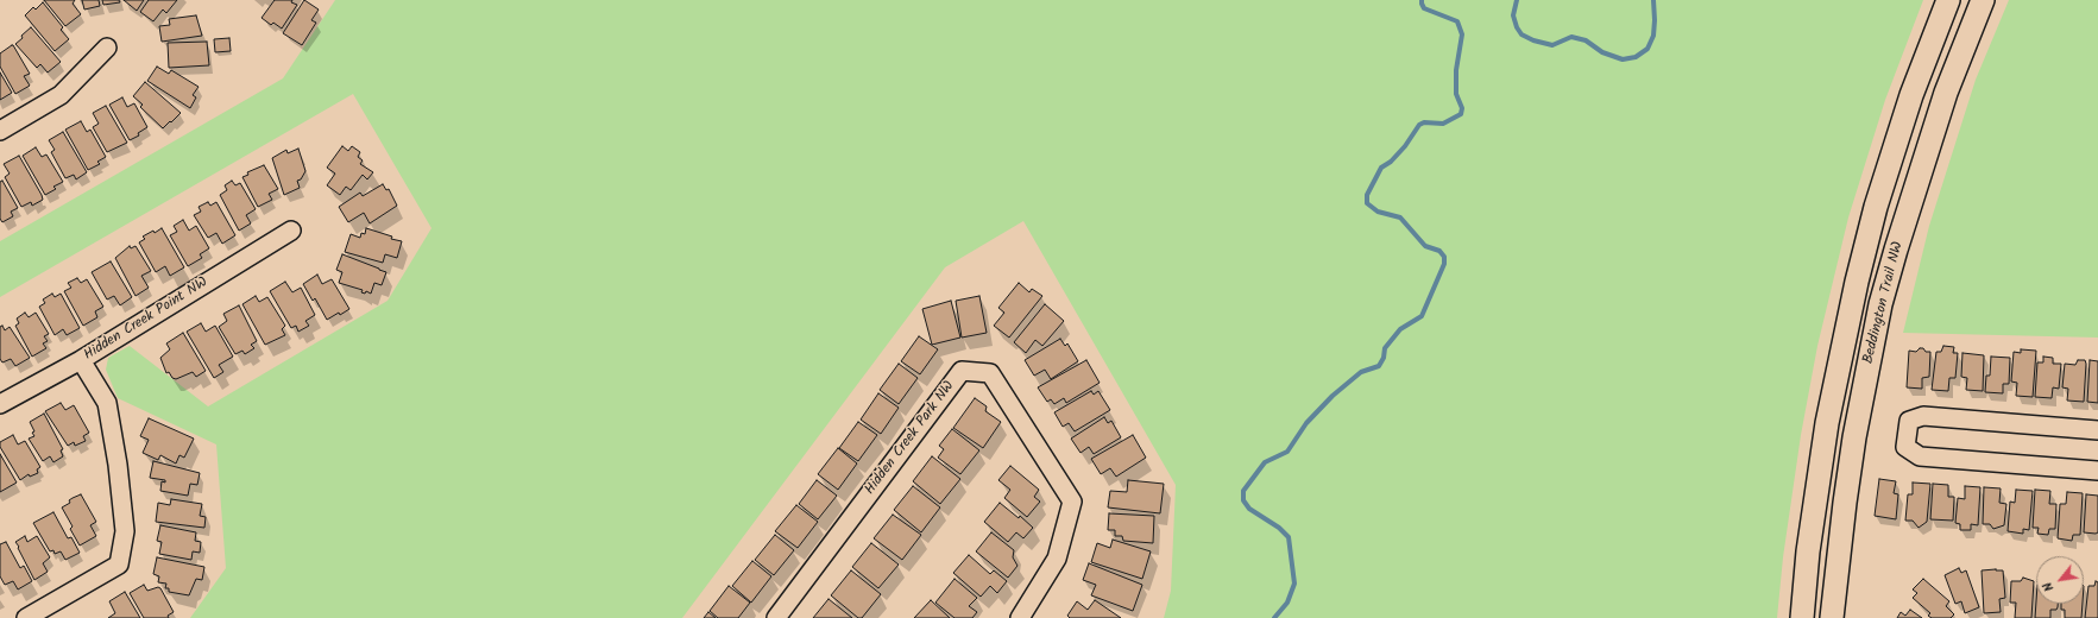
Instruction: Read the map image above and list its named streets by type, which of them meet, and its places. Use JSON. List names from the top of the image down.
{
  "streets": {
    "main road": ["Beddington Trail NW"],
    "street": ["Hidden Creek Point NW", "Hidden Creek Park NW"]
  },
  "north": "bottom left"
}
